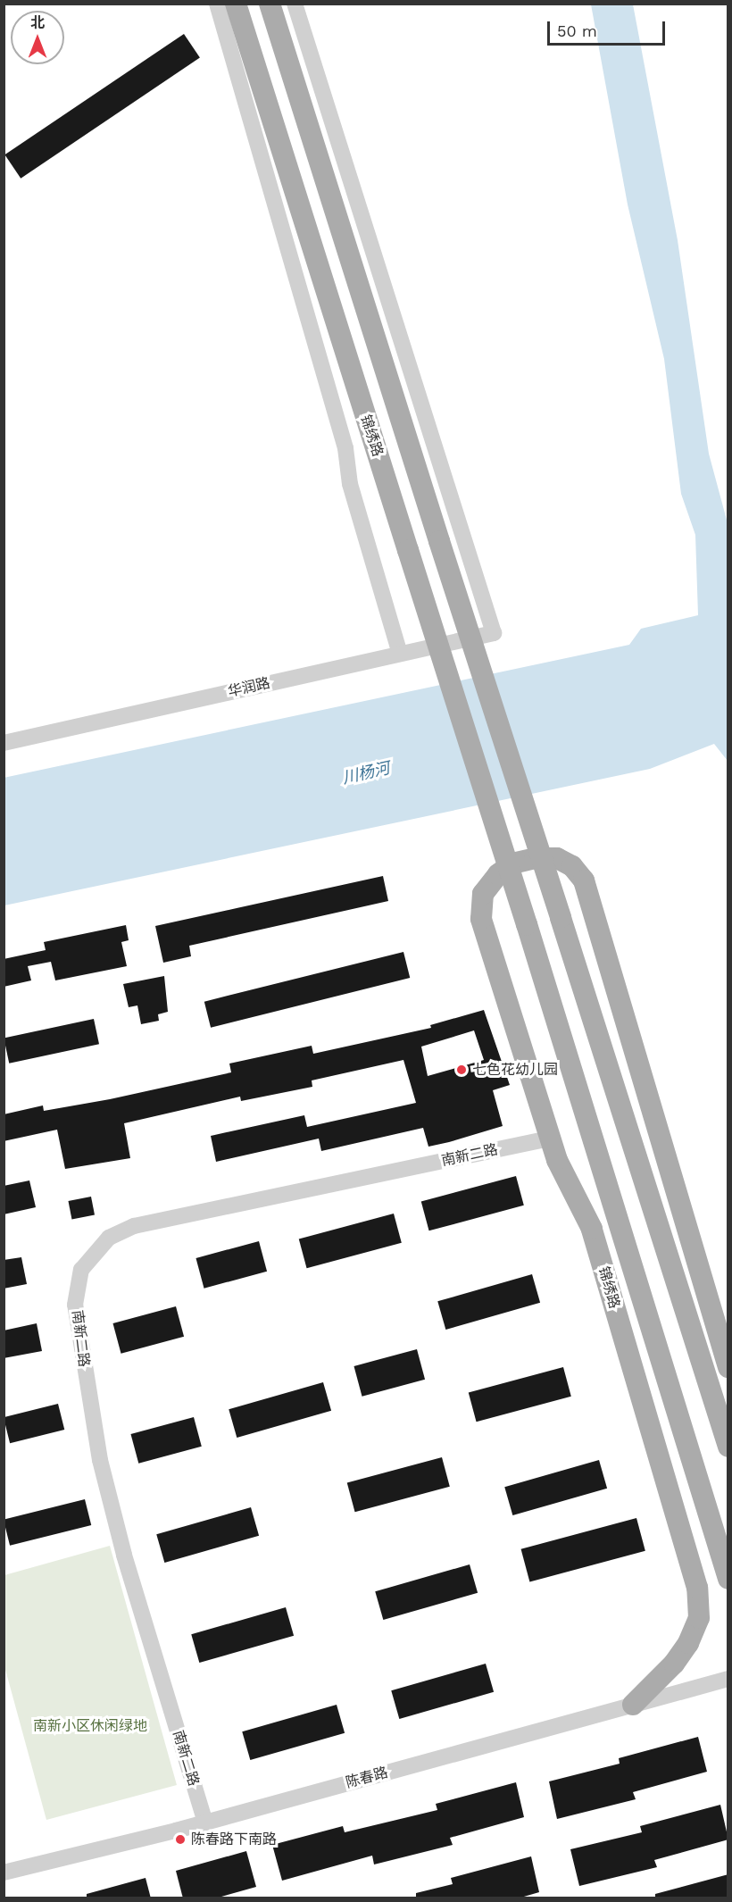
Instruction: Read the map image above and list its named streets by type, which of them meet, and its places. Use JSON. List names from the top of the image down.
{
  "streets": {
    "main road": ["锦绣路"],
    "street": ["华润路", "南新二路", "陈春路"]
  },
  "crossings": [
    ["锦绣路", "南新二路"],
    ["锦绣路", "陈春路"],
    ["南新二路", "陈春路"]
  ],
  "water": ["川杨河"],
  "parks": ["南新小区休闲绿地"],
  "places": ["七色花幼儿园", "陈春路下南路"],
  "scale_bar": "50 m",
  "north": "top"
}
